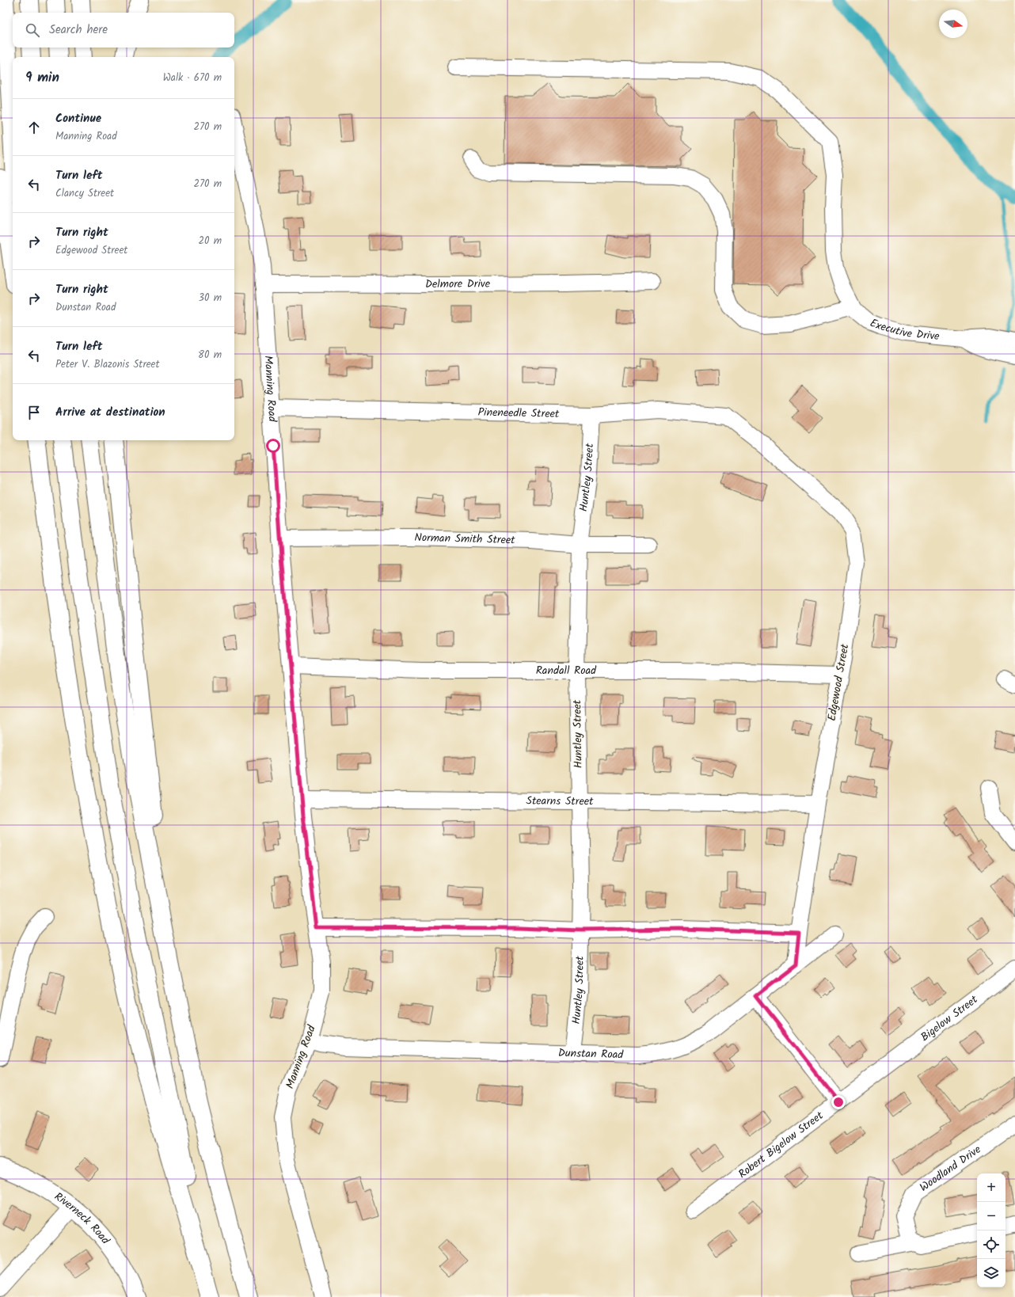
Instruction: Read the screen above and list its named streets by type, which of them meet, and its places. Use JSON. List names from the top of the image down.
{
  "streets": {
    "main road": ["Riverneck Road"],
    "street": [
      "Delmore Drive",
      "Executive Drive",
      "Manning Road",
      "Pineneedle Street",
      "Huntley Street",
      "Norman Smith Street",
      "Randall Road",
      "Edgewood Street",
      "Stearns Street",
      "Bigelow Street",
      "Dunstan Road",
      "Robert Bigelow Street",
      "Woodland Drive"
    ]
  },
  "crossings": [
    ["Delmore Drive", "Manning Road"],
    ["Manning Road", "Pineneedle Street"],
    ["Manning Road", "Norman Smith Street"],
    ["Manning Road", "Randall Road"],
    ["Manning Road", "Stearns Street"],
    ["Manning Road", "Dunstan Road"],
    ["Pineneedle Street", "Huntley Street"],
    ["Pineneedle Street", "Edgewood Street"],
    ["Huntley Street", "Norman Smith Street"],
    ["Huntley Street", "Randall Road"],
    ["Huntley Street", "Stearns Street"],
    ["Huntley Street", "Dunstan Road"],
    ["Randall Road", "Edgewood Street"],
    ["Edgewood Street", "Stearns Street"],
    ["Edgewood Street", "Dunstan Road"],
    ["Bigelow Street", "Robert Bigelow Street"]
  ],
  "north": "right",
  "page": {
    "search": "Search here",
    "heading": ["9 min", "Walk · 670 m"],
    "list": [
      ["Continue", "Manning Road", "270 m"],
      ["Turn left", "Clancy Street", "270 m"],
      ["Turn right", "Edgewood Street", "20 m"],
      ["Turn right", "Dunstan Road", "30 m"],
      ["Turn left", "Peter V. Blazonis Street", "80 m"],
      "Arrive at destination"
    ],
    "map_buttons": ["+", "−"]
  }
}
